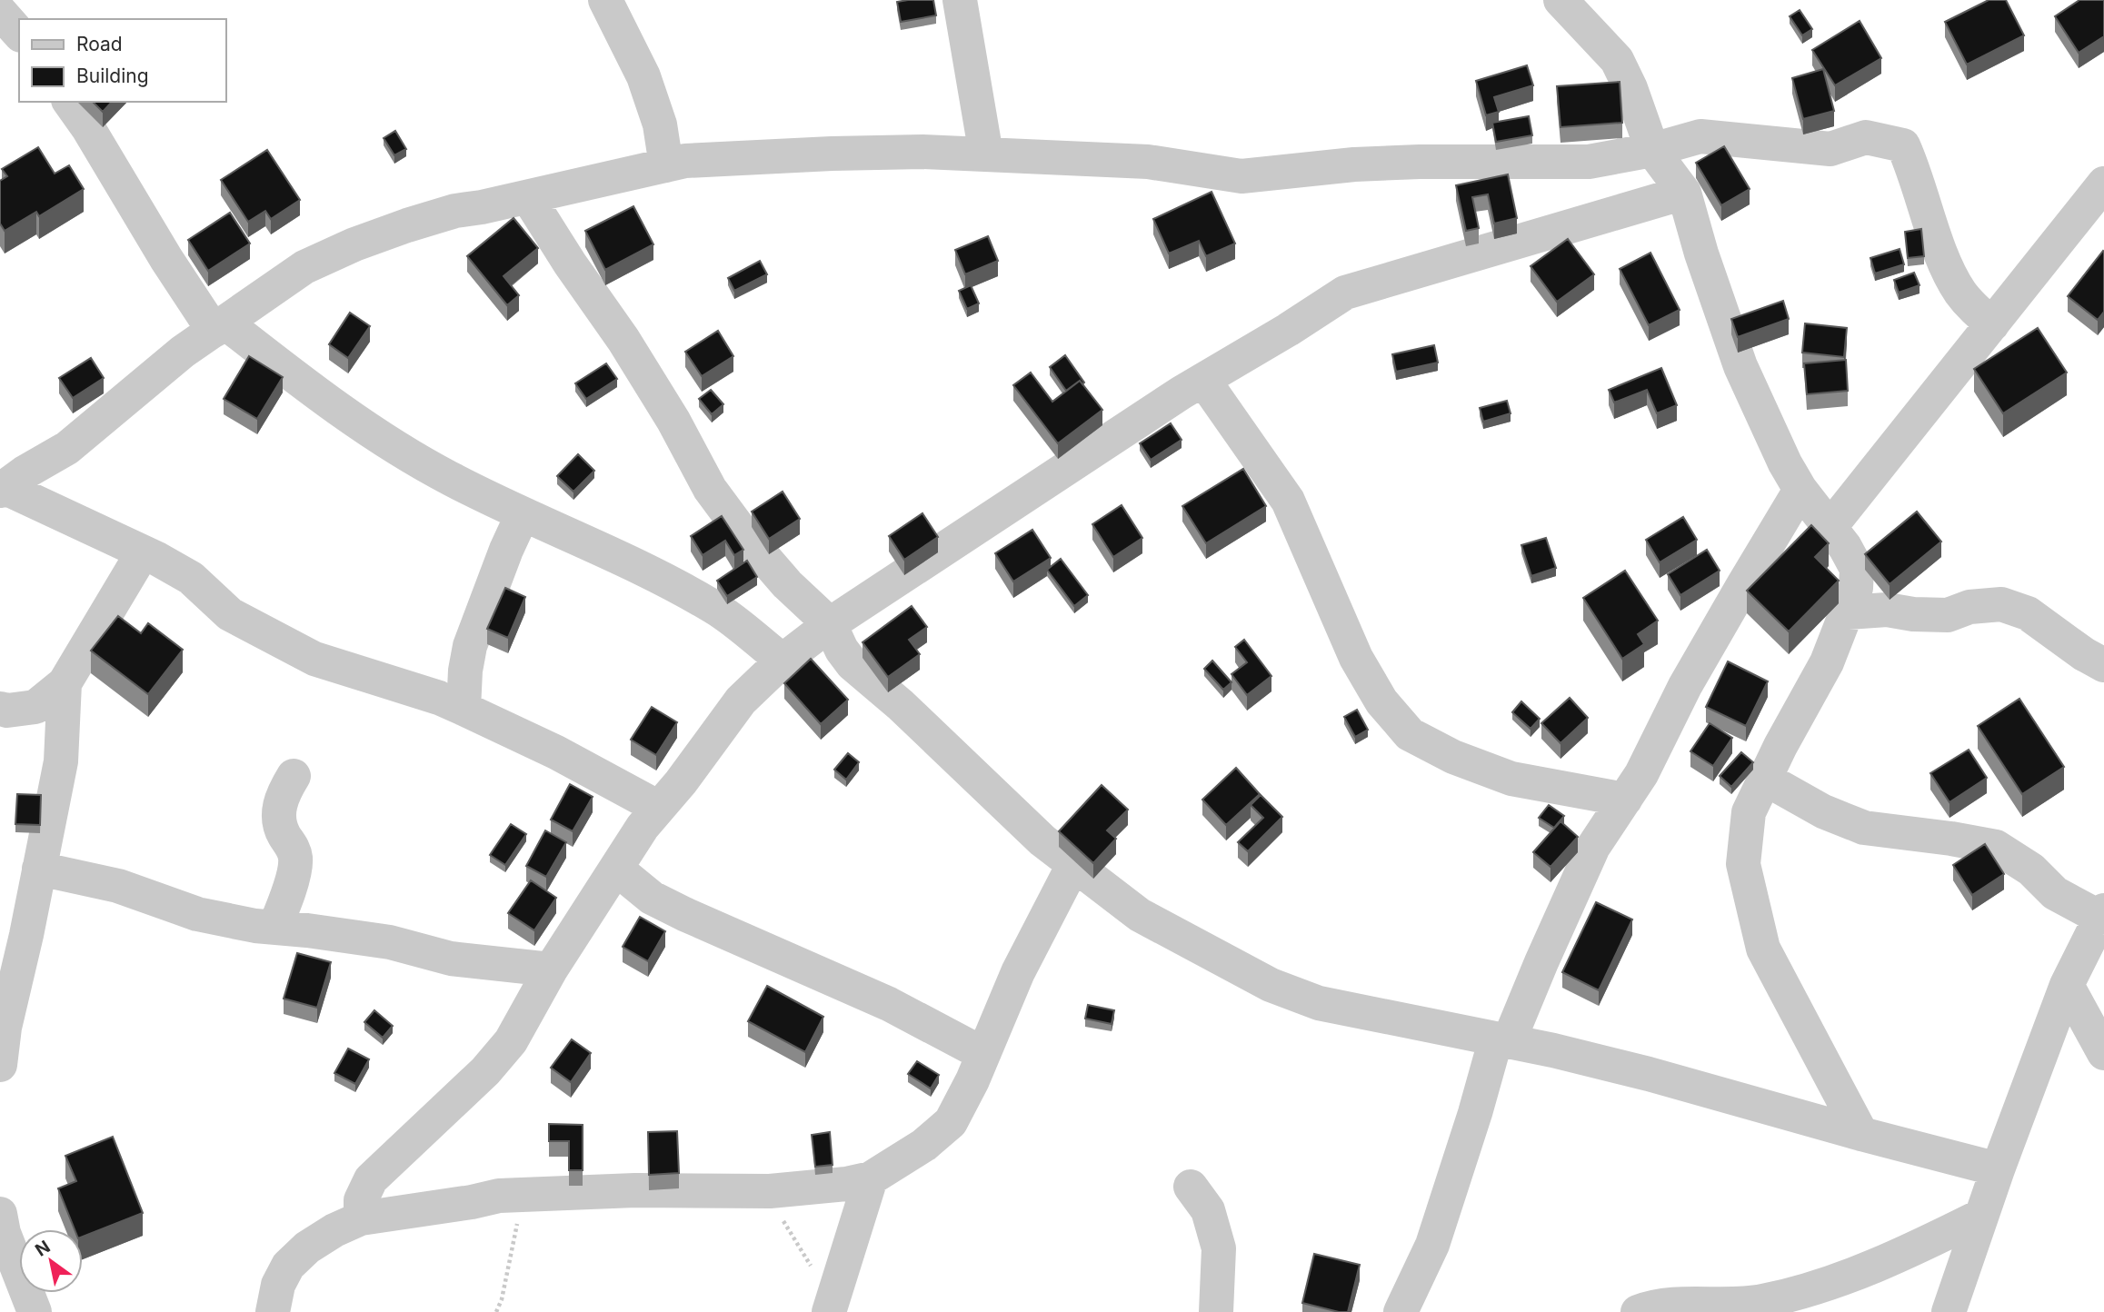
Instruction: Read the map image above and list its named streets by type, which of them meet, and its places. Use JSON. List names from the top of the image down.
{
  "legend": ["Road", "Building"],
  "north": "top left"
}
